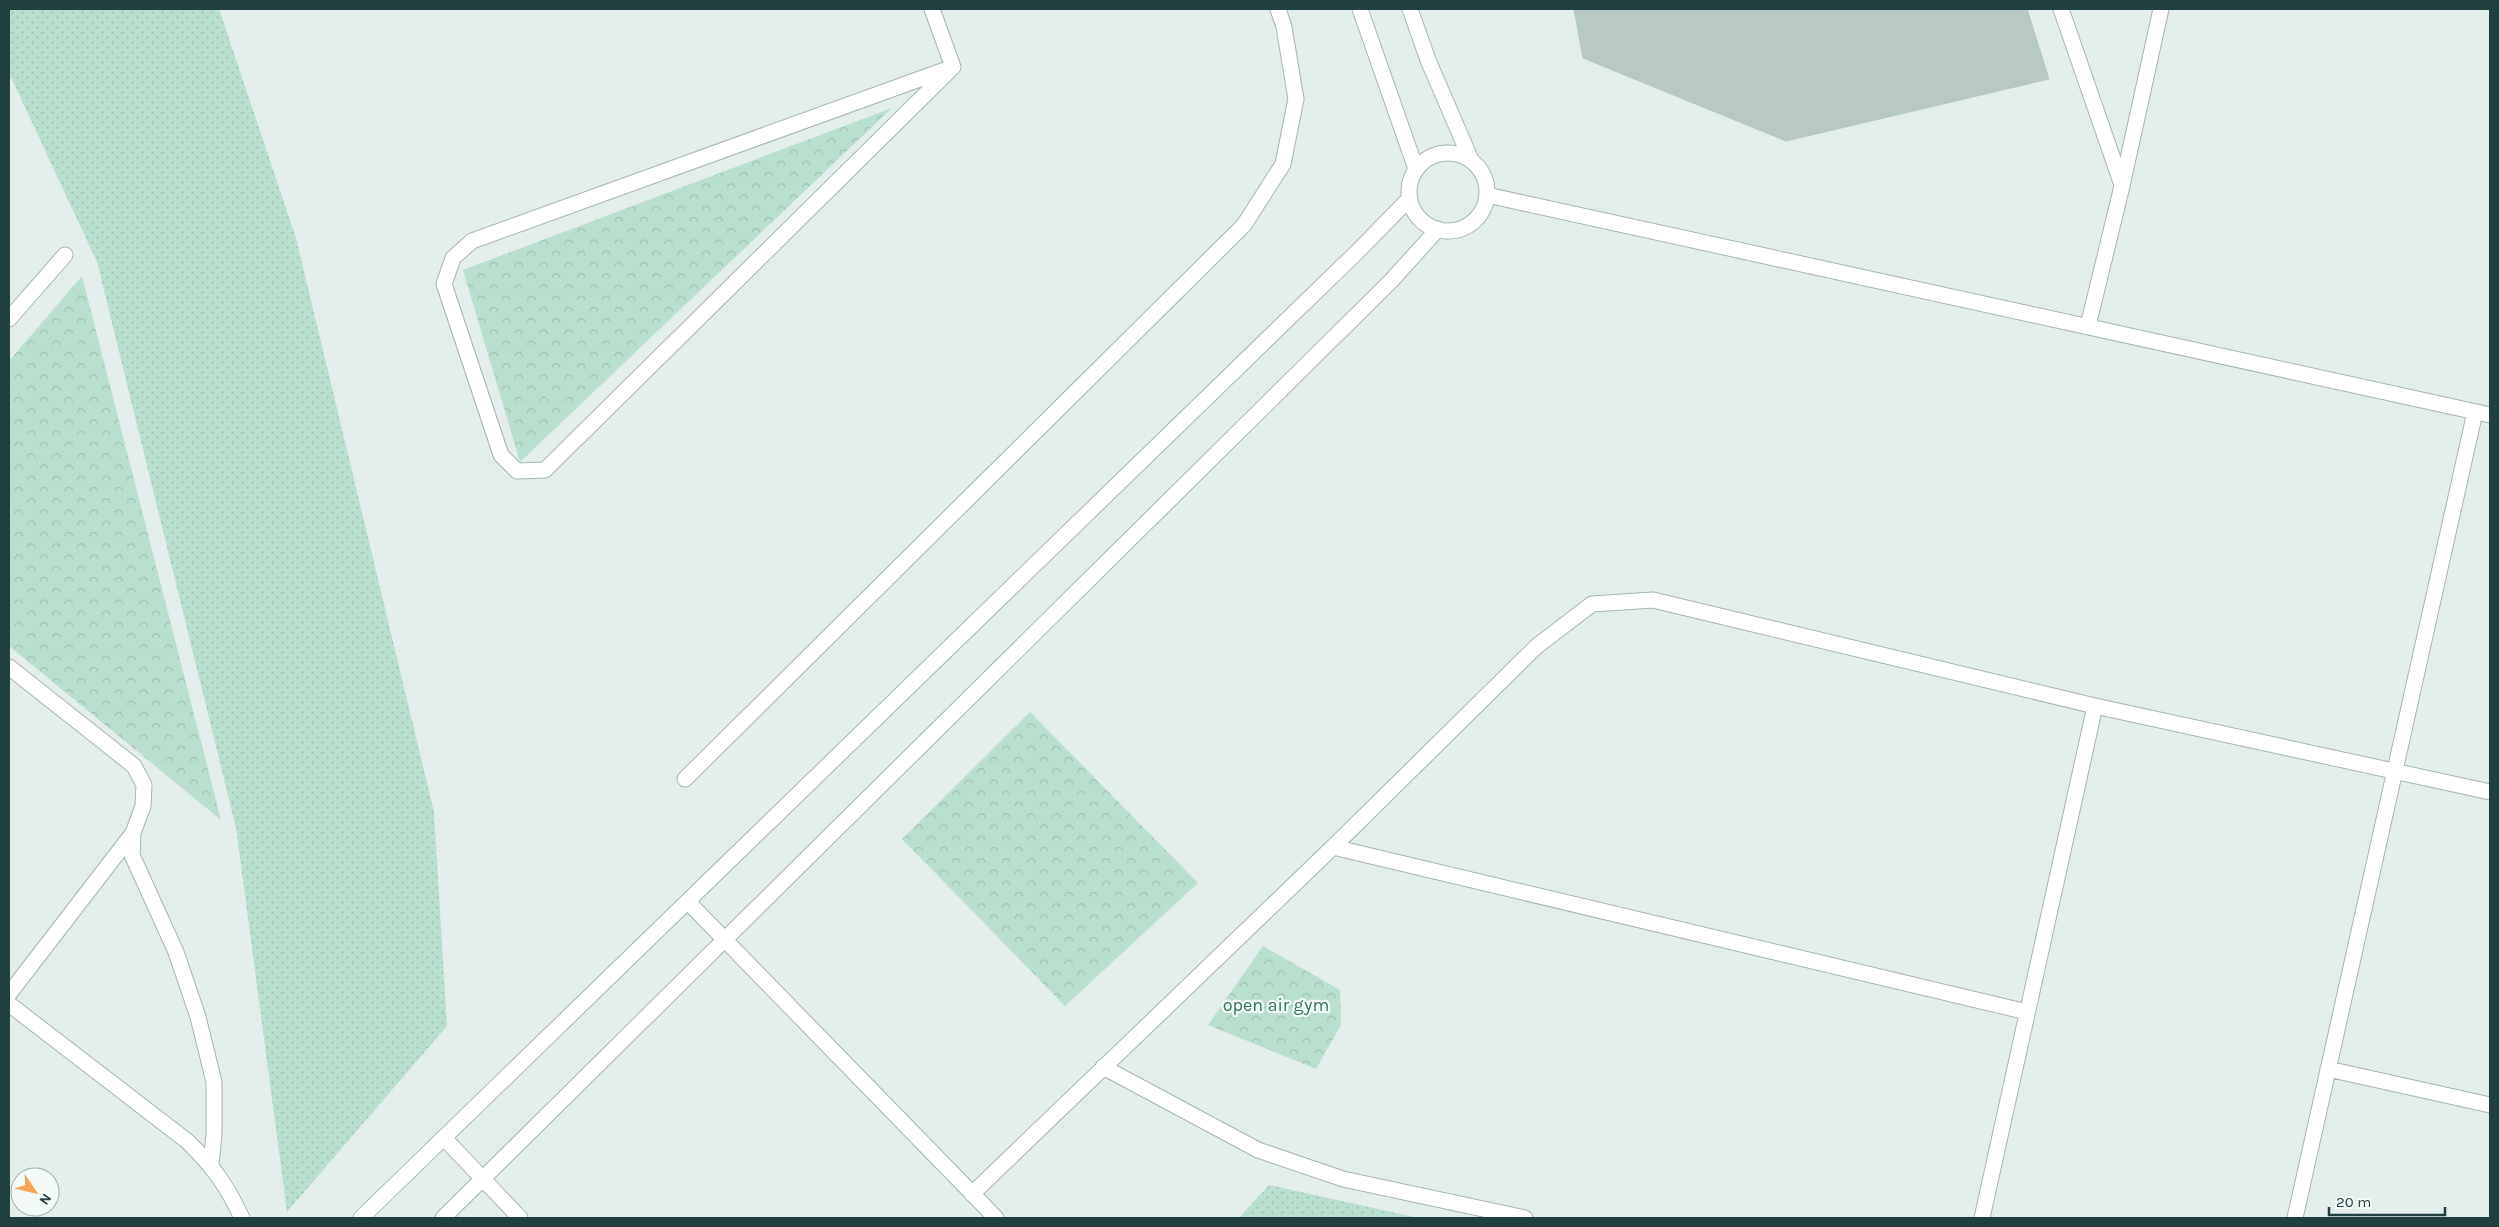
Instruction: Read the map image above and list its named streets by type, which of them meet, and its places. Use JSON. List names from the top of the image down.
{
  "parks": ["open air gym"],
  "scale_bar": "20 m",
  "north": "bottom right"
}
